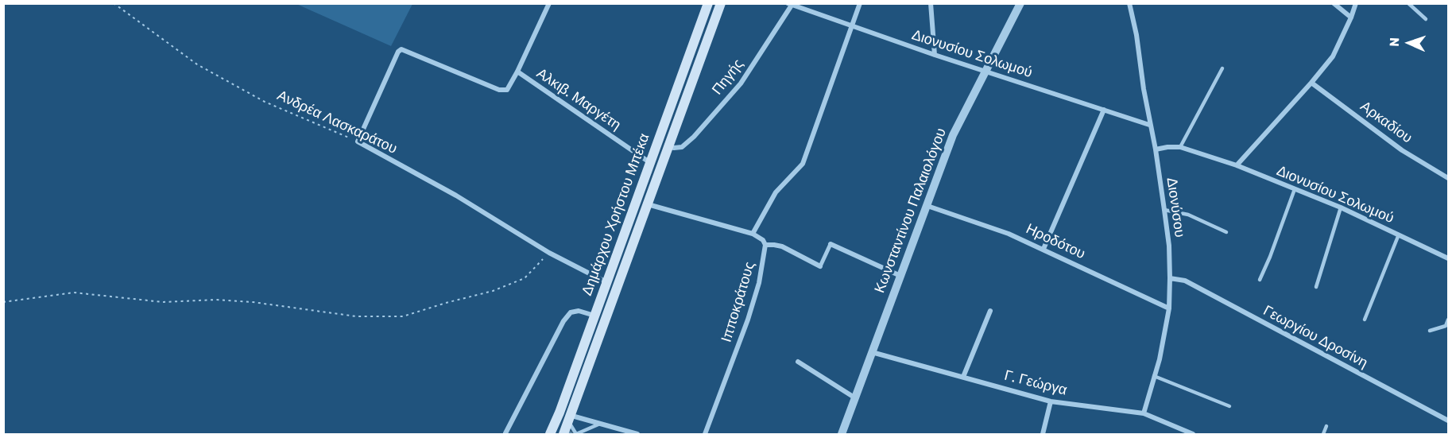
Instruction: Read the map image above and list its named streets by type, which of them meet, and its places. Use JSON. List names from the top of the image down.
{
  "streets": {
    "main road": ["Δημάρχου Χρήστου Μπέκα"],
    "street": [
      "Διονυσίου Σολωμού",
      "Πηγής",
      "Αλκιβ. Μαργέτη",
      "Ανδρέα Λασκαράτου",
      "Αρκαδίου",
      "Διονύσου",
      "Κωνσταντίνου Παλαιολόγου",
      "Ηροδότου",
      "Ιπποκράτους",
      "Γεωργίου Δροσίνη",
      "Γ. Γεώργα"
    ]
  },
  "crossings": [
    ["Διονυσίου Σολωμού", "Πηγής"],
    ["Διονυσίου Σολωμού", "Διονύσου"],
    ["Διονυσίου Σολωμού", "Κωνσταντίνου Παλαιολόγου"],
    ["Πηγής", "Δημάρχου Χρήστου Μπέκα"],
    ["Αλκιβ. Μαργέτη", "Δημάρχου Χρήστου Μπέκα"],
    ["Ανδρέα Λασκαράτου", "Δημάρχου Χρήστου Μπέκα"],
    ["Διονύσου", "Ηροδότου"],
    ["Διονύσου", "Γεωργίου Δροσίνη"],
    ["Διονύσου", "Γ. Γεώργα"],
    ["Κωνσταντίνου Παλαιολόγου", "Ηροδότου"],
    ["Κωνσταντίνου Παλαιολόγου", "Γ. Γεώργα"]
  ],
  "north": "left"
}
